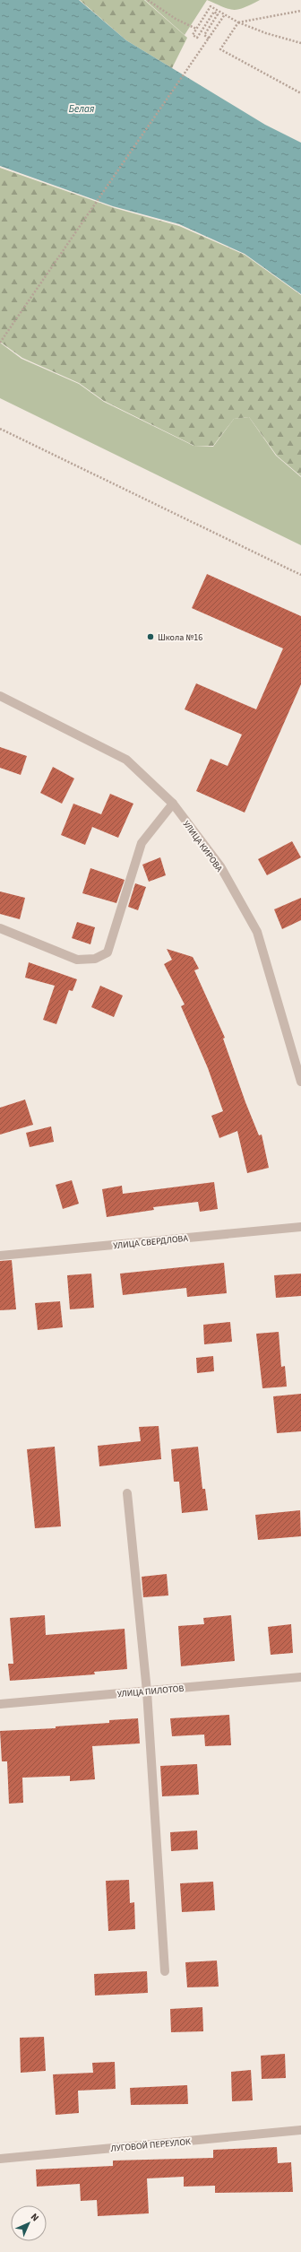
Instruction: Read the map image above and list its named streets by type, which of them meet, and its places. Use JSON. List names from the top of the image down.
{
  "streets": {
    "street": [
      "УЛИЦА КИРОВА",
      "УЛИЦА СВЕРДЛОВА",
      "УЛИЦА ПИЛОТОВ",
      "ЛУГОВОЙ ПЕРЕУЛОК"
    ]
  },
  "water": ["Белая"],
  "places": ["Школа №16"],
  "north": "top right"
}
